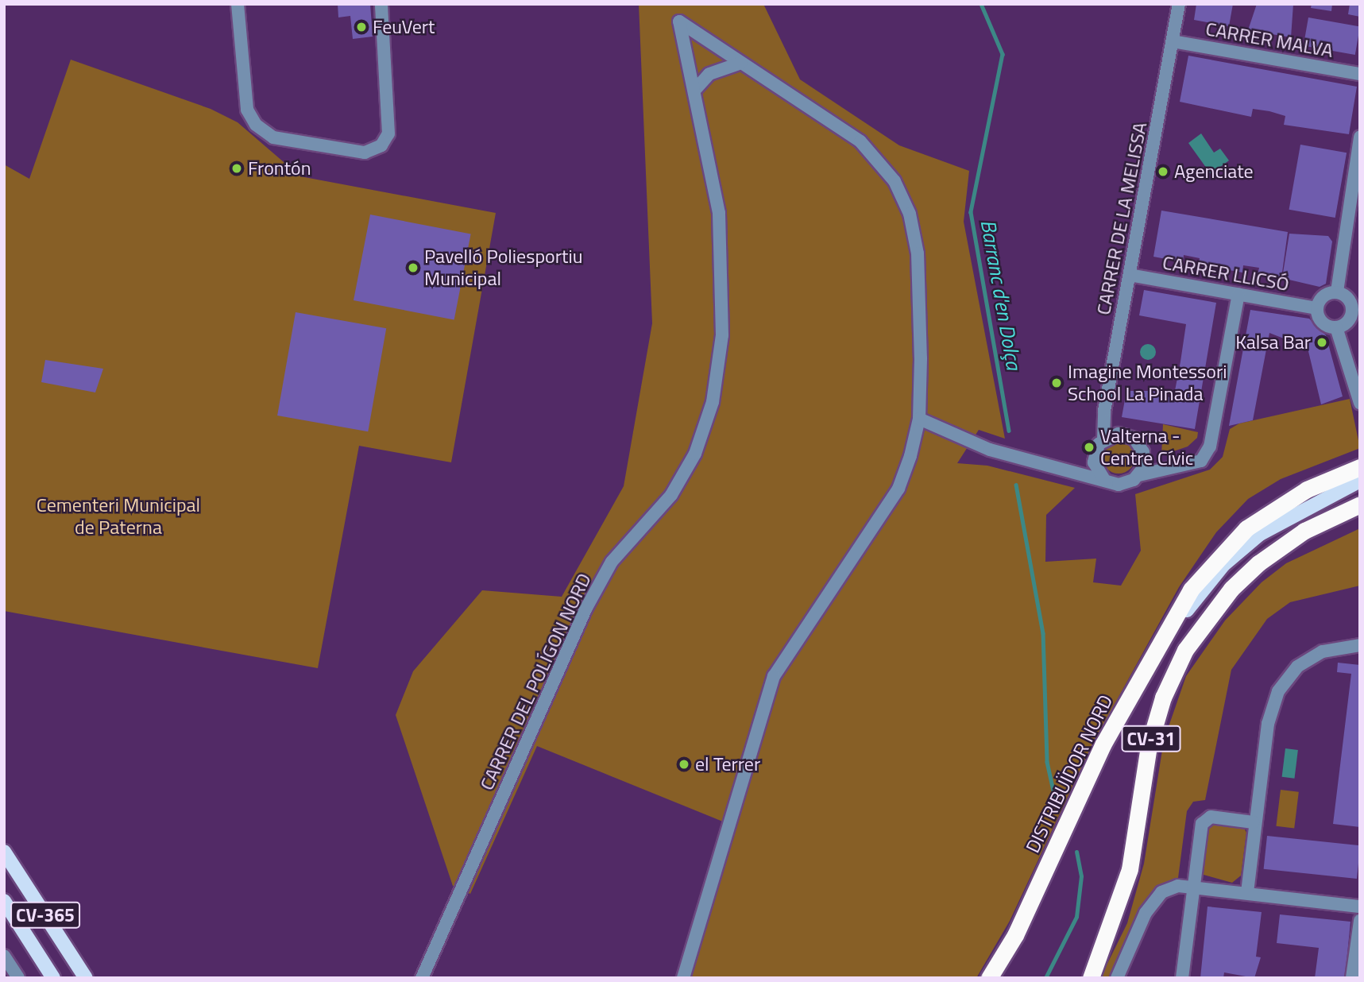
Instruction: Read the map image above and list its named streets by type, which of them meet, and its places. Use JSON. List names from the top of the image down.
{
  "streets": {
    "highway": ["CV-31", "DISTRIBUÏDOR NORD"],
    "main road": ["CV-365"],
    "street": [
      "CARRER MALVA",
      "CARRER DE LA MELISSA",
      "CARRER LLICSÓ",
      "CARRER DEL POLÍGON NORD"
    ]
  },
  "crossings": [
    ["CARRER MALVA", "CARRER DE LA MELISSA"],
    ["CARRER DE LA MELISSA", "CARRER LLICSÓ"]
  ],
  "water": ["Barranc d'en Dolça"],
  "parks": ["Cementeri Municipal de Paterna"],
  "places": [
    "FeuVert",
    "Frontón",
    "Agenciate",
    "Pavelló Poliesportiu Municipal",
    "Kalsa Bar",
    "Imagine Montessori School La Pinada",
    "Valterna - Centre Cívic",
    "el Terrer"
  ]
}
